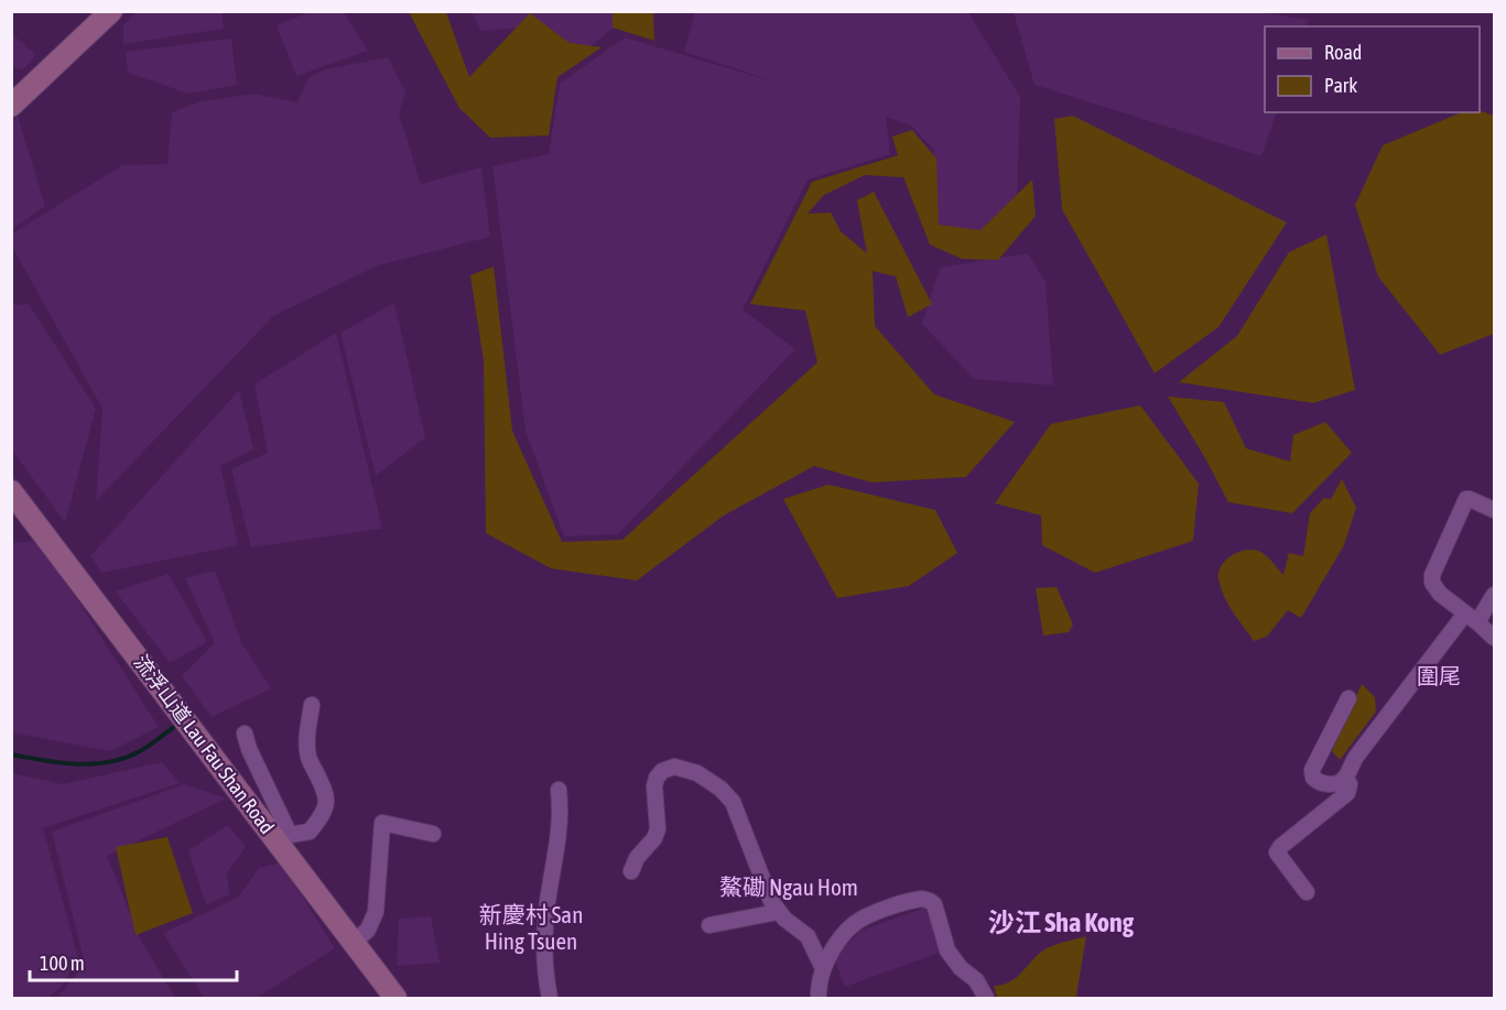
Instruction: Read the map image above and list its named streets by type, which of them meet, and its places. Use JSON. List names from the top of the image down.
{
  "streets": {
    "street": ["流浮山道 Lau Fau Shan Road"]
  },
  "districts": [
    "圍尾",
    "鰲磡 Ngau Hom",
    "新慶村 San Hing Tsuen",
    "沙江 Sha Kong"
  ],
  "legend": ["Road", "Park"],
  "scale_bar": "100 m"
}
